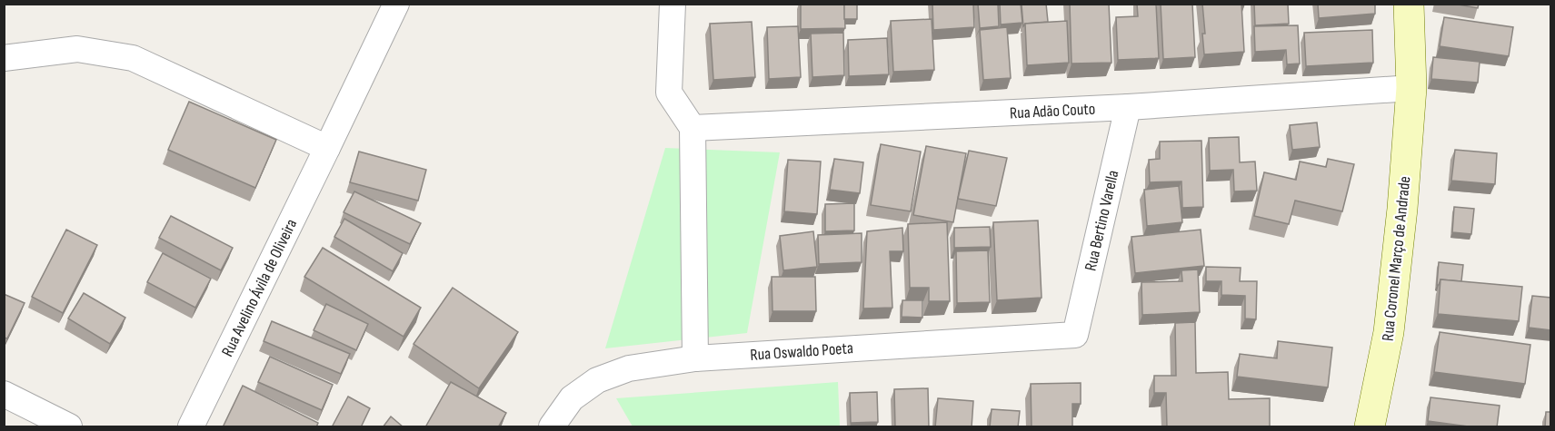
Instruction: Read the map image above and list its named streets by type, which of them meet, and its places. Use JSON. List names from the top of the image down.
{
  "streets": {
    "street": [
      "Rua Adão Couto",
      "Rua Bertino Varella",
      "Rua Coronel Março de Andrade",
      "Rua Avelino Ávila de Oliveira",
      "Rua Oswaldo Poeta"
    ]
  },
  "crossings": [
    ["Rua Adão Couto", "Rua Bertino Varella"],
    ["Rua Adão Couto", "Rua Coronel Março de Andrade"],
    ["Rua Bertino Varella", "Rua Oswaldo Poeta"]
  ]
}
